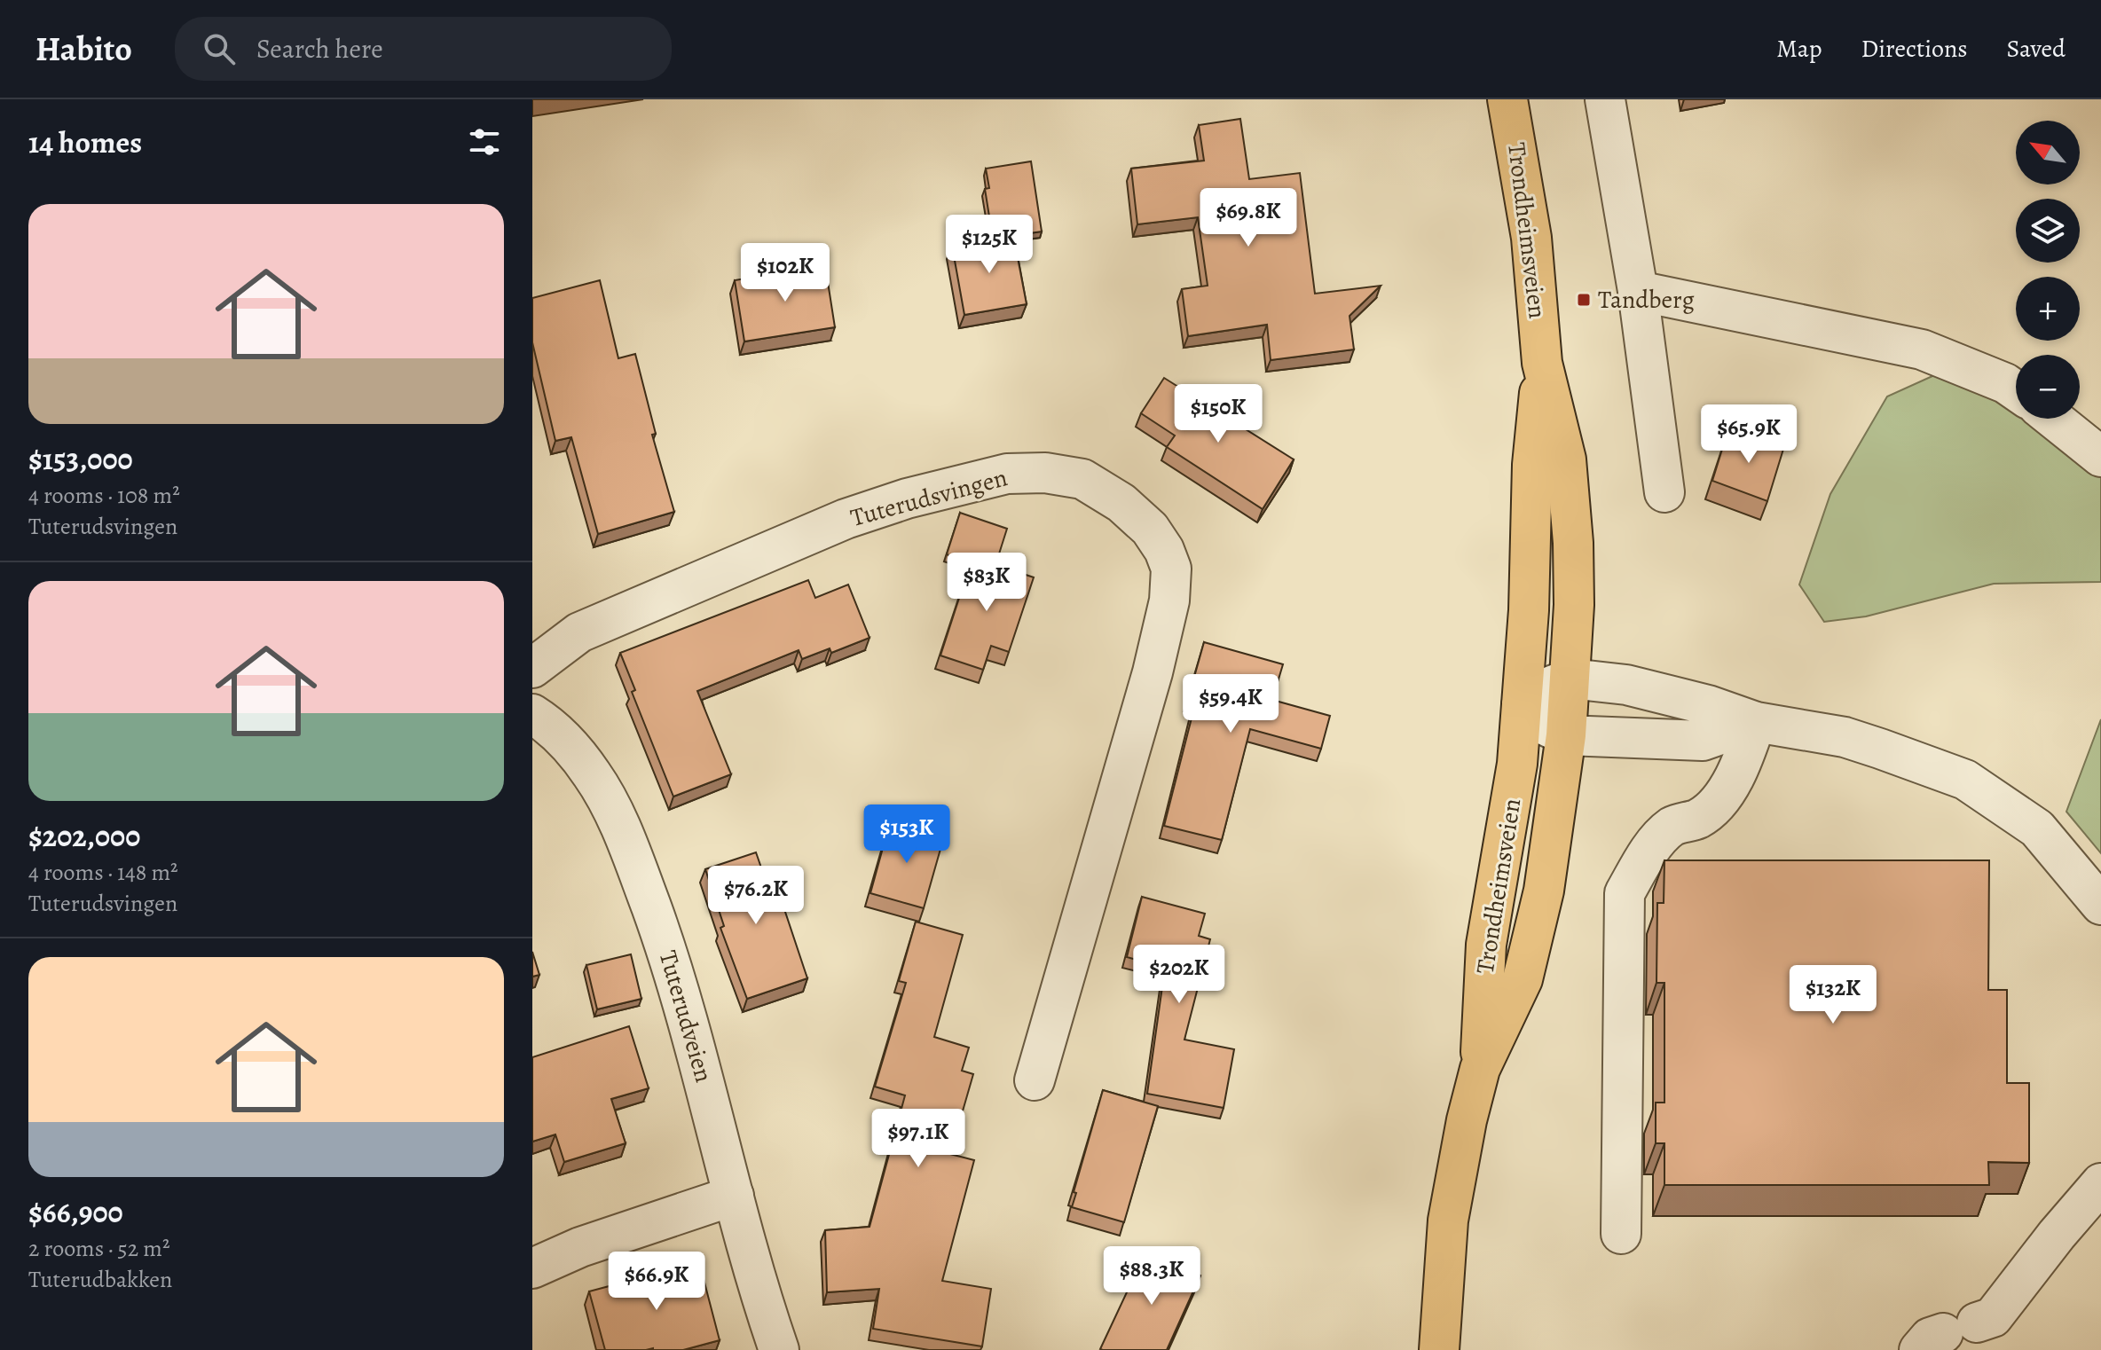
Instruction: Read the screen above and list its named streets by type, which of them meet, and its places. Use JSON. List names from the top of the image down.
{
  "streets": {
    "main road": ["Trondheimsveien"],
    "street": ["Tuterudsvingen", "Tuterudveien"]
  },
  "places": {
    "transit": ["Tandberg"]
  },
  "north": "top left",
  "page": {
    "header": "Habito",
    "search": "Search here",
    "nav": ["Map", "Directions", "Saved"],
    "heading": "14 homes",
    "map_buttons": ["+", "−"],
    "list": [
      {
        "name": "$153,000",
        "note": "4 rooms · 108 m² · Tuterudsvingen"
      },
      {
        "name": "$202,000",
        "note": "4 rooms · 148 m² · Tuterudsvingen"
      },
      {
        "name": "$66,900",
        "note": "2 rooms · 52 m² · Tuterudbakken"
      }
    ],
    "price": [
      "$69.8K",
      "$125K",
      "$102K",
      "$150K",
      "$65.9K",
      "$83K",
      "$59.4K",
      "$153K",
      "$76.2K",
      "$202K",
      "$132K",
      "$97.1K",
      "$88.3K",
      "$66.9K"
    ]
  }
}
